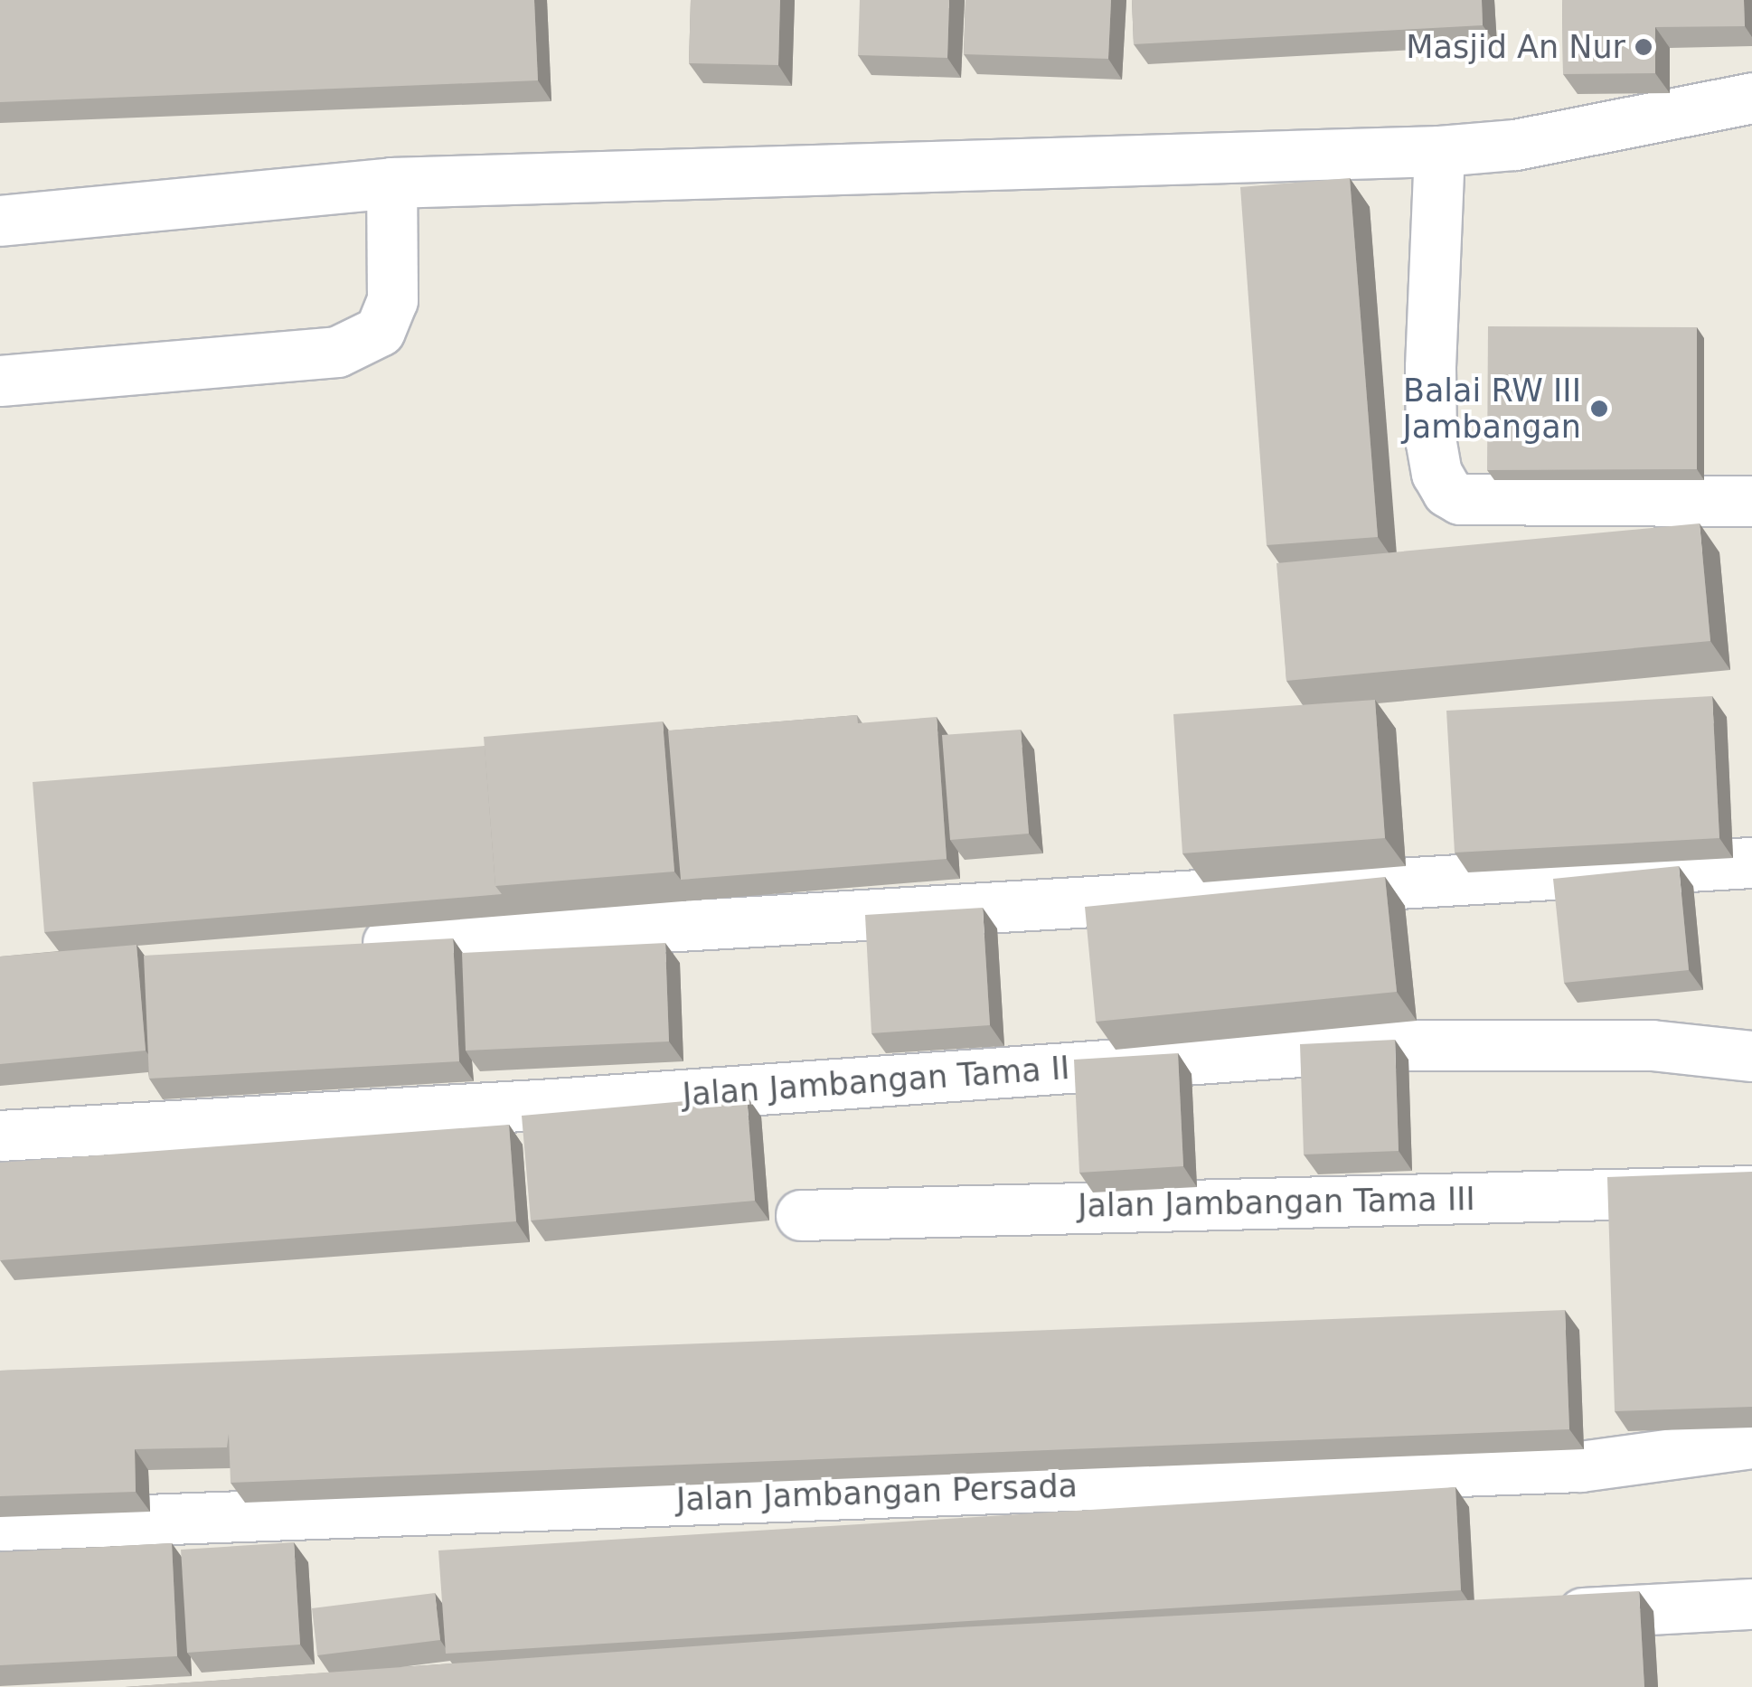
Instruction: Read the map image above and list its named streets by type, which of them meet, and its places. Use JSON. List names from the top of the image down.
{
  "streets": {
    "street": ["Jalan Jambangan Tama II", "Jalan Jambangan Tama III", "Jalan Jambangan Persada"]
  },
  "places": ["Masjid An Nur", "Balai RW III Jambangan"]
}
